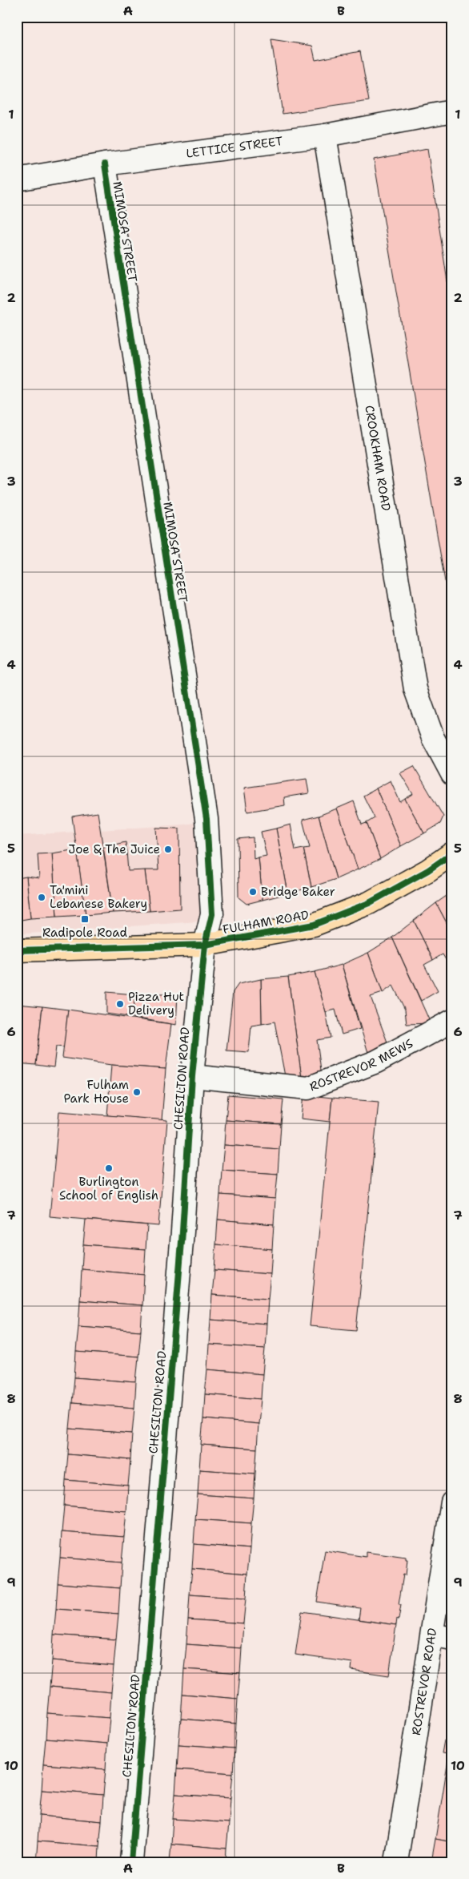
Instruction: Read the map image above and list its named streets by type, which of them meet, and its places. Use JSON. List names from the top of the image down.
{
  "streets": {
    "main road": ["FULHAM ROAD"],
    "street": [
      "LETTICE STREET",
      "MIMOSA STREET",
      "CROOKHAM ROAD",
      "ROSTREVOR MEWS",
      "CHESILTON ROAD",
      "ROSTREVOR ROAD"
    ]
  },
  "crossings": [
    ["LETTICE STREET", "MIMOSA STREET"],
    ["LETTICE STREET", "CROOKHAM ROAD"],
    ["MIMOSA STREET", "FULHAM ROAD"],
    ["MIMOSA STREET", "CHESILTON ROAD"],
    ["FULHAM ROAD", "CHESILTON ROAD"],
    ["ROSTREVOR MEWS", "CHESILTON ROAD"]
  ],
  "places": {
    "other": [
      "Joe & The Juice",
      "Bridge Baker",
      "Ta'mini Lebanese Bakery",
      "Pizza Hut Delivery",
      "Fulham Park House",
      "Burlington School of English"
    ],
    "transit": ["Radipole Road"]
  },
  "grid": {
    "columns": ["A", "B"],
    "rows": [
      "1",
      "2",
      "3",
      "4",
      "5",
      "6",
      "7",
      "8",
      "9",
      "10"
    ]
  }
}
